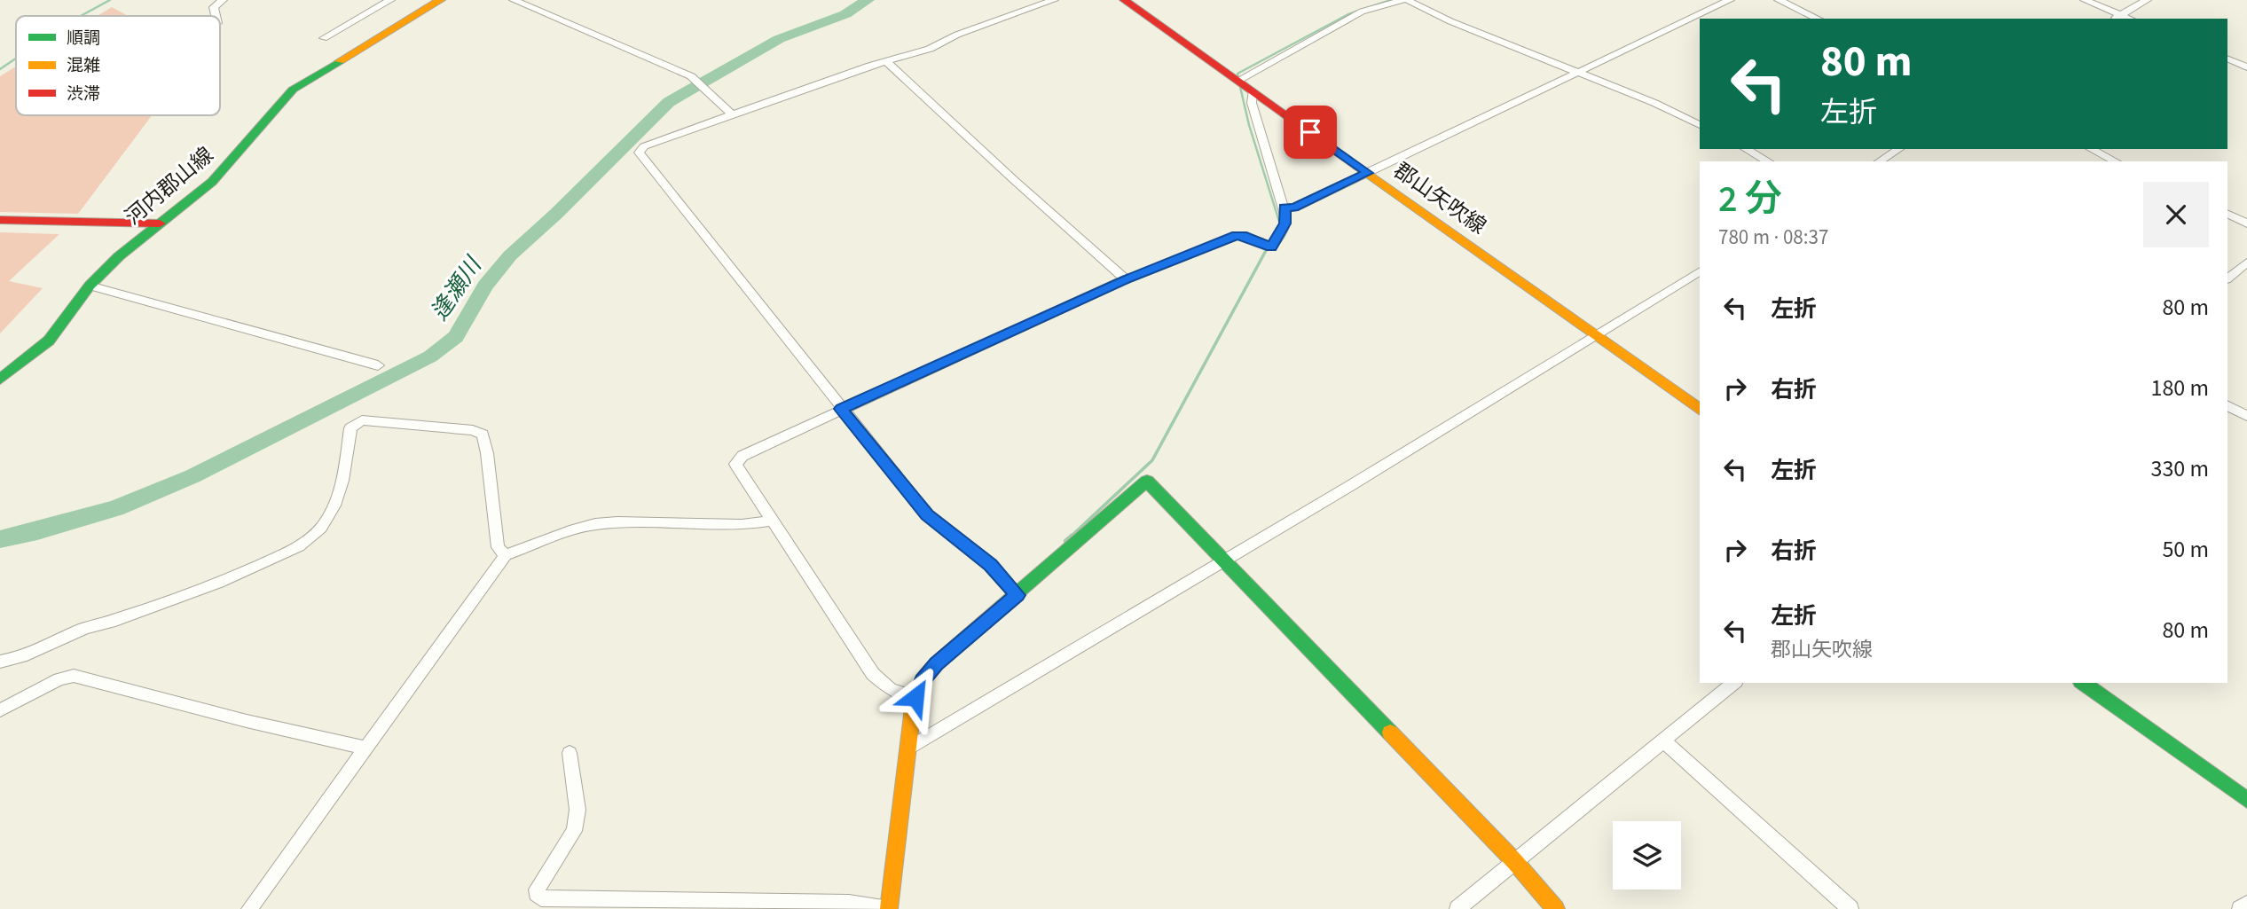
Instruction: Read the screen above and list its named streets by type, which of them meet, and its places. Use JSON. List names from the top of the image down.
{
  "streets": {
    "main road": ["河内郡山線", "郡山矢吹線"]
  },
  "water": ["逢瀬川"],
  "legend": ["順調", "混雑", "渋滞"],
  "page": {
    "turn": ["80 m", "左折"],
    "heading": ["2 分", "780 m · 08:37"],
    "list": [
      {
        "name": "左折",
        "value": "80 m"
      },
      {
        "name": "右折",
        "value": "180 m"
      },
      {
        "name": "左折",
        "value": "330 m"
      },
      {
        "name": "右折",
        "value": "50 m"
      },
      {
        "name": "左折",
        "note": "郡山矢吹線",
        "value": "80 m"
      }
    ]
  }
}
